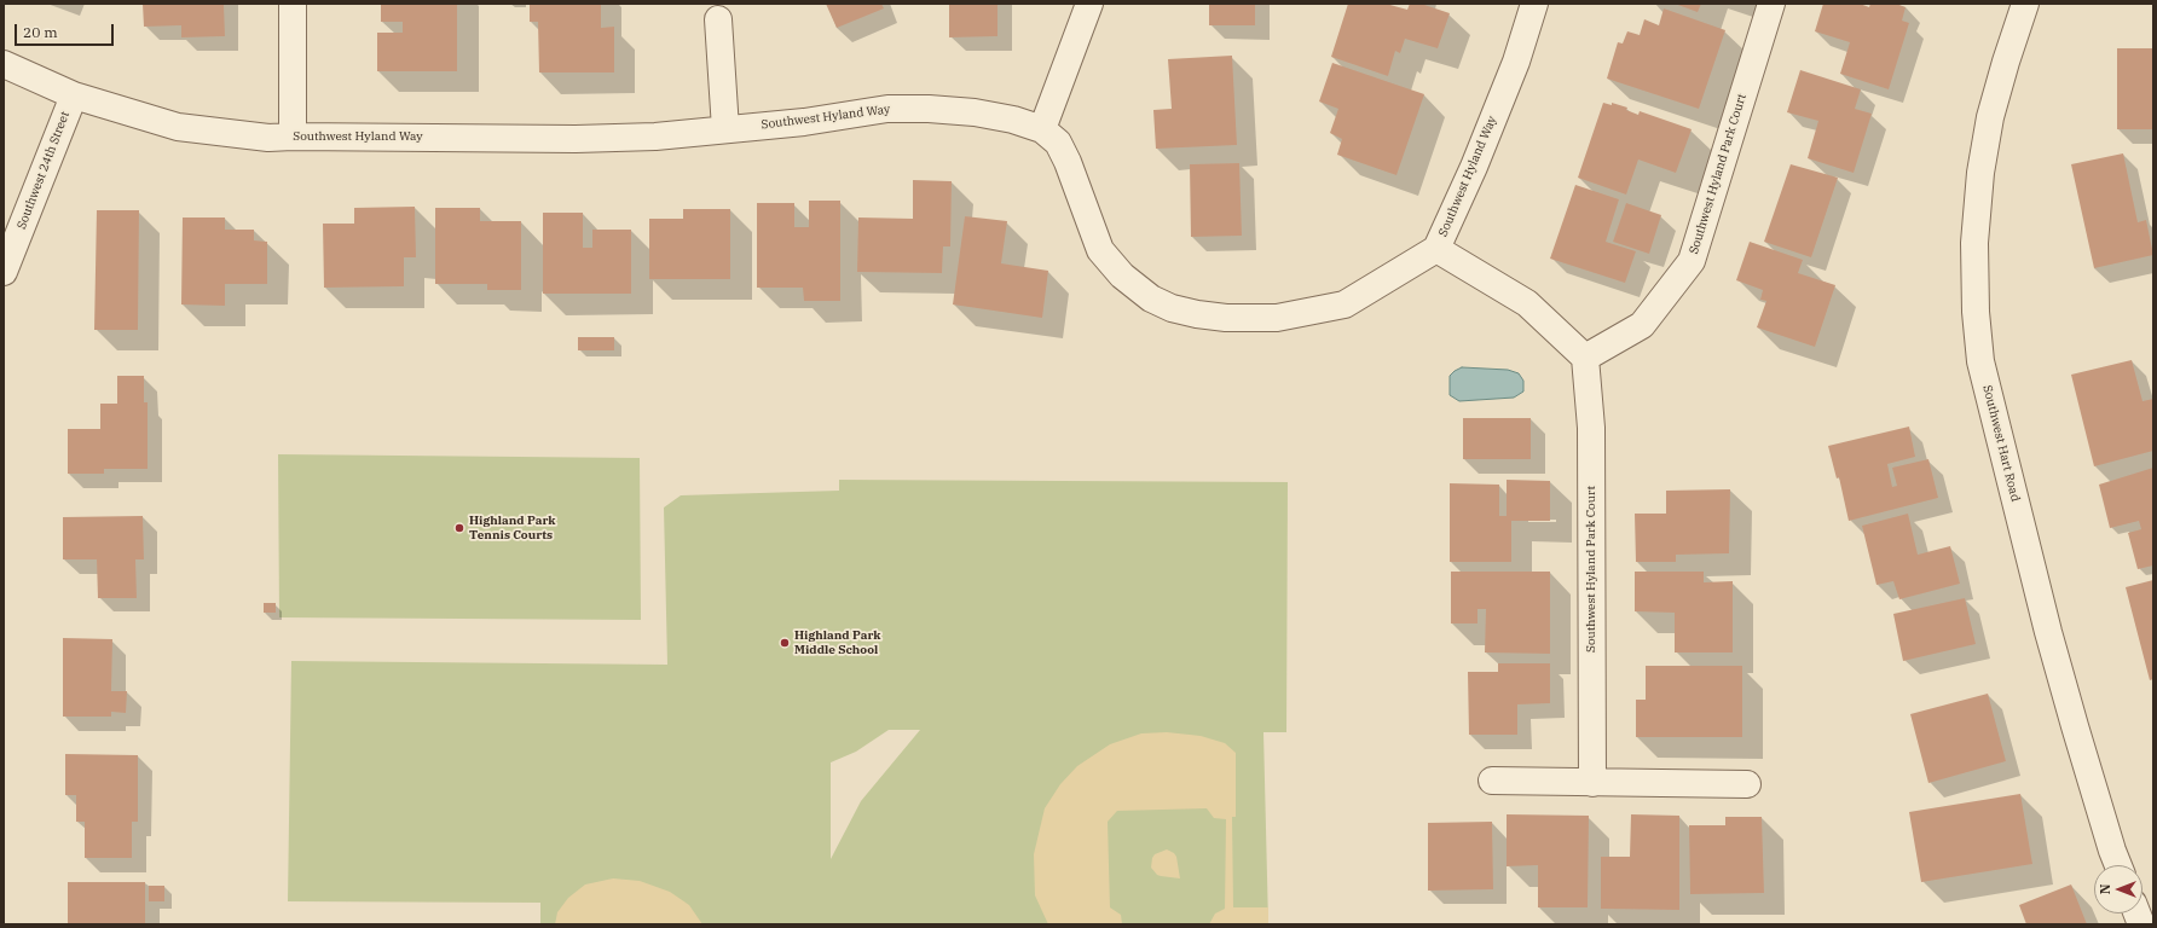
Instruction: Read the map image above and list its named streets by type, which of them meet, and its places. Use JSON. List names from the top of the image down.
{
  "streets": {
    "street": [
      "Southwest Hyland Way",
      "Southwest 24th Street",
      "Southwest Hyland Park Court",
      "Southwest Hart Road"
    ]
  },
  "crossings": [
    ["Southwest Hyland Way", "Southwest 24th Street"]
  ],
  "places": ["Highland Park Tennis Courts", "Highland Park Middle School"],
  "scale_bar": "20 m",
  "north": "left"
}
